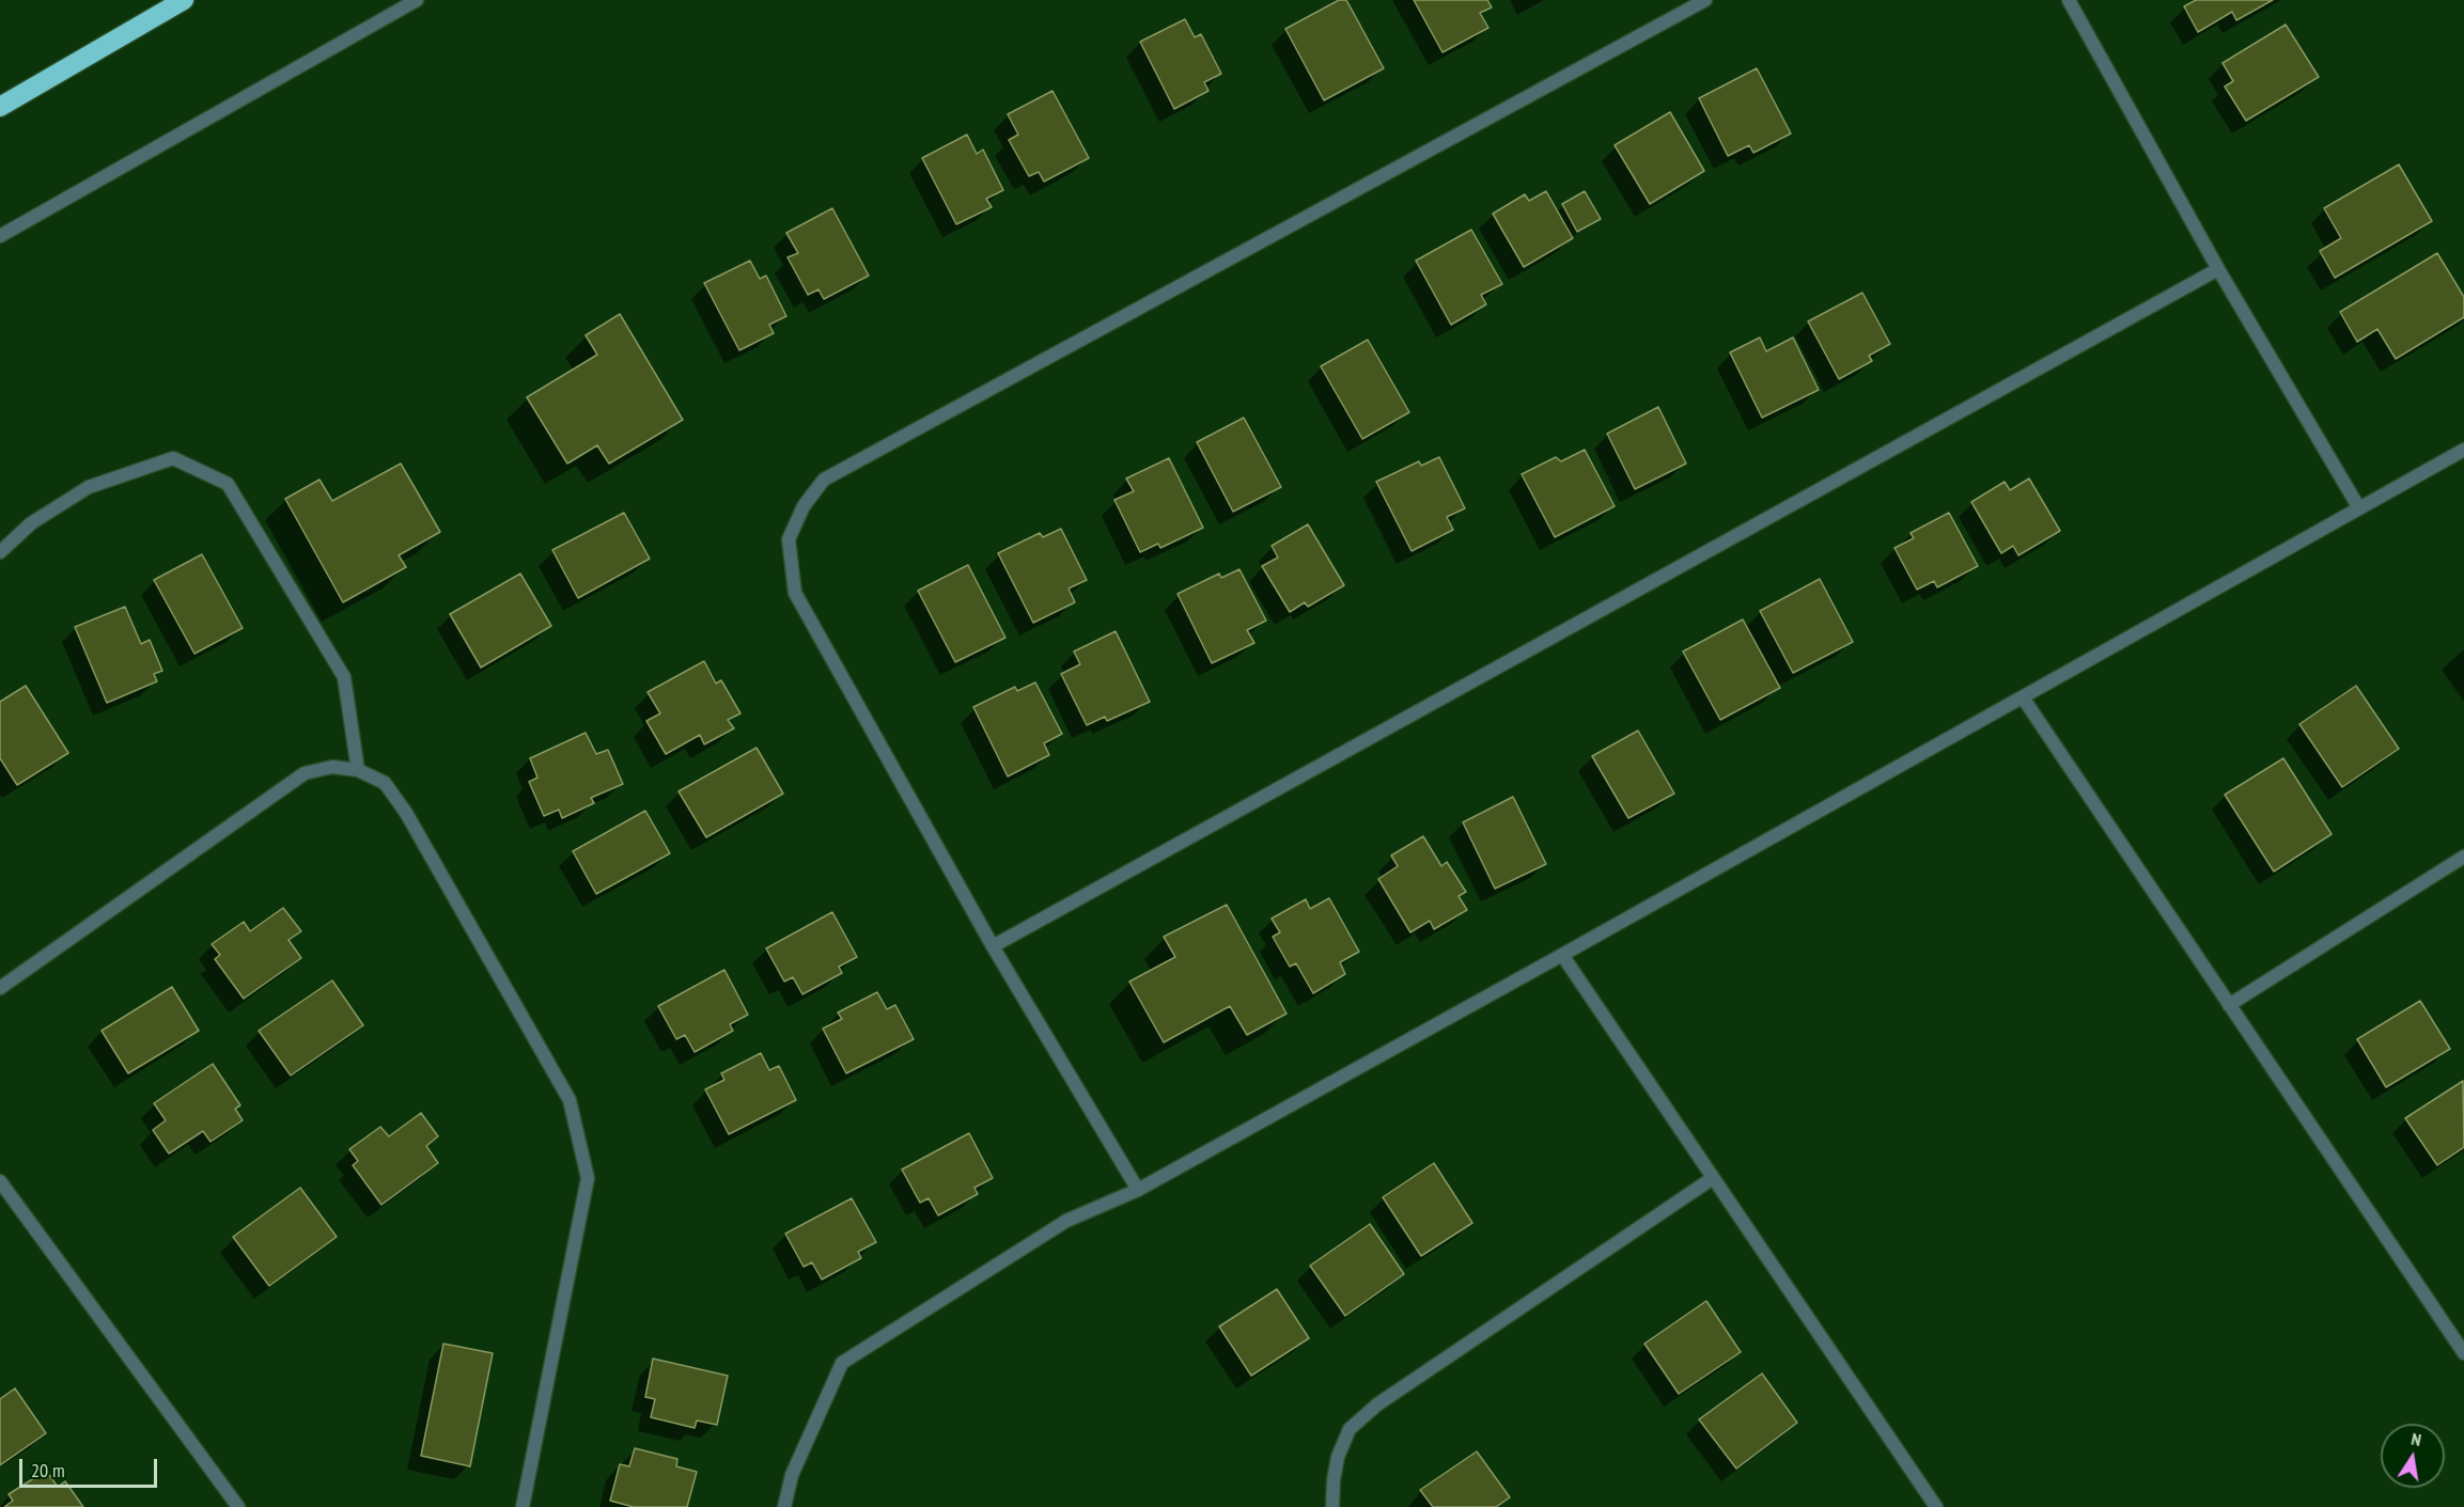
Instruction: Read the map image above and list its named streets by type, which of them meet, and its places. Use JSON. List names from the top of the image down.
{
  "scale_bar": "20 m",
  "north": "top"
}
